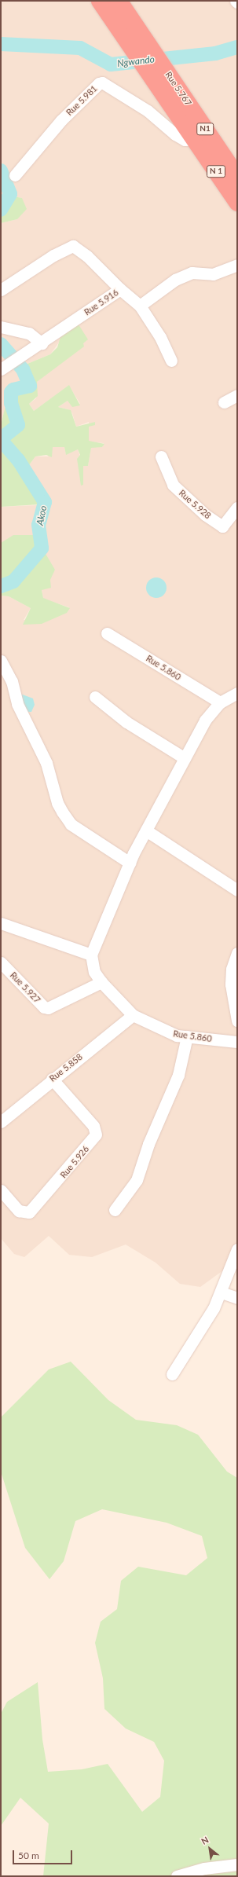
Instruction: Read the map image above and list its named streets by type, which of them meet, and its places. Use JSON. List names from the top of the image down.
{
  "streets": {
    "highway": ["Rue 5.767", "N1", "N 1"],
    "street": [
      "Rue 5.981",
      "Rue 5.916",
      "Rue 5.928",
      "Rue 5.860",
      "Rue 5.927",
      "Rue 5.858",
      "Rue 5.926"
    ]
  },
  "crossings": [
    ["Rue 5.767", "N 1"],
    ["Rue 5.981", "N 1"],
    ["Rue 5.860", "Rue 5.927"],
    ["Rue 5.860", "Rue 5.858"],
    ["Rue 5.858", "Rue 5.926"]
  ],
  "water": ["Ngwando", "Akoo"],
  "scale_bar": "50 m",
  "north": "top left"
}
